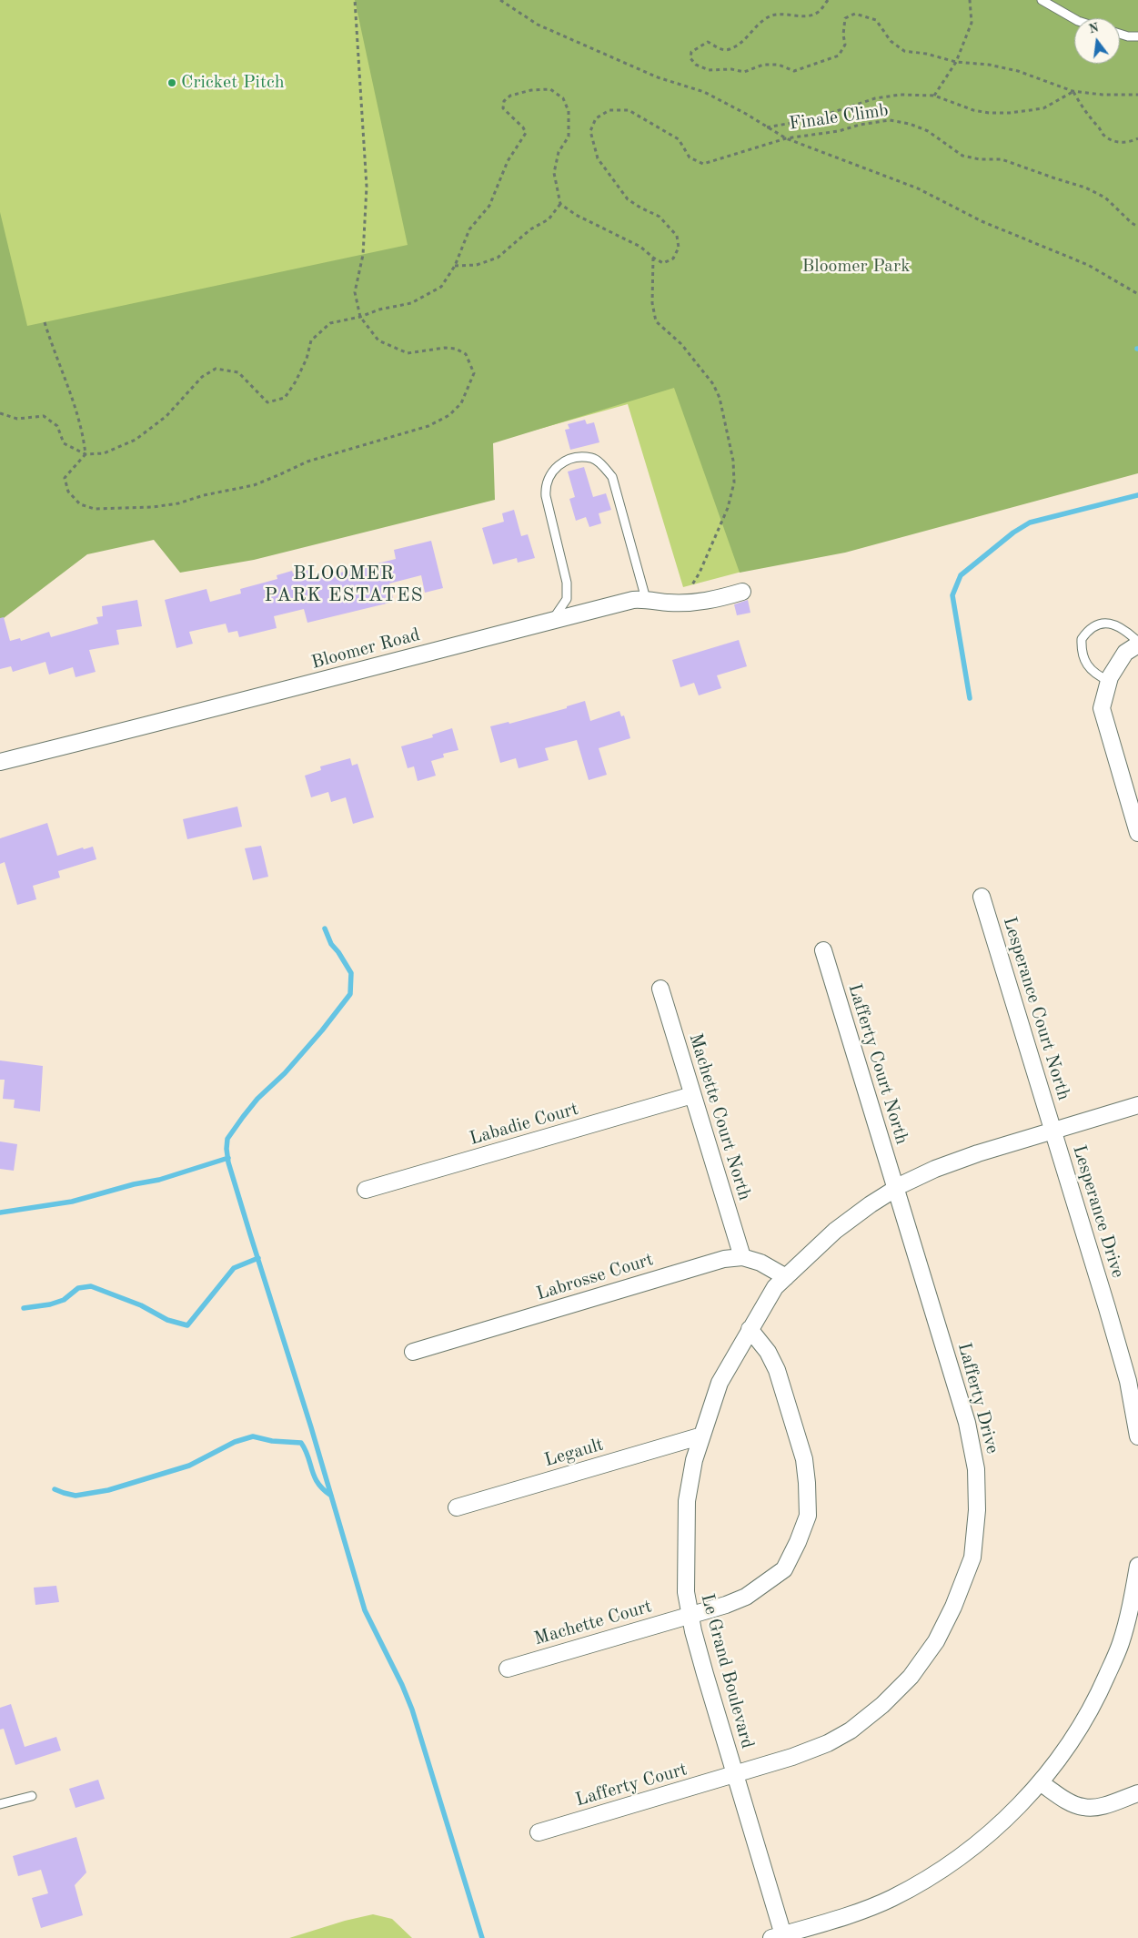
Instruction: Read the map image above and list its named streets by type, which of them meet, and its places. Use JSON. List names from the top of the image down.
{
  "streets": {
    "street": [
      "Bloomer Road",
      "Lesperance Court North",
      "Lafferty Court North",
      "Machette Court North",
      "Labadie Court",
      "Lesperance Drive",
      "Labrosse Court",
      "Lafferty Drive",
      "Legault",
      "Machette Court",
      "Le Grand Boulevard",
      "Lafferty Court"
    ],
    "path": ["Finale Climb"]
  },
  "crossings": [
    ["Lesperance Court North", "Lesperance Drive"],
    ["Lesperance Court North", "Le Grand Boulevard"],
    ["Lafferty Court North", "Lafferty Drive"],
    ["Lafferty Court North", "Le Grand Boulevard"],
    ["Machette Court North", "Labadie Court"],
    ["Machette Court North", "Labrosse Court"],
    ["Lesperance Drive", "Le Grand Boulevard"],
    ["Labrosse Court", "Le Grand Boulevard"],
    ["Lafferty Drive", "Le Grand Boulevard"],
    ["Lafferty Drive", "Lafferty Court"],
    ["Legault", "Le Grand Boulevard"],
    ["Machette Court", "Le Grand Boulevard"],
    ["Le Grand Boulevard", "Lafferty Court"]
  ],
  "districts": ["BLOOMER PARK ESTATES"],
  "parks": ["Bloomer Park"],
  "places": ["Cricket Pitch"],
  "north": "top"
}
